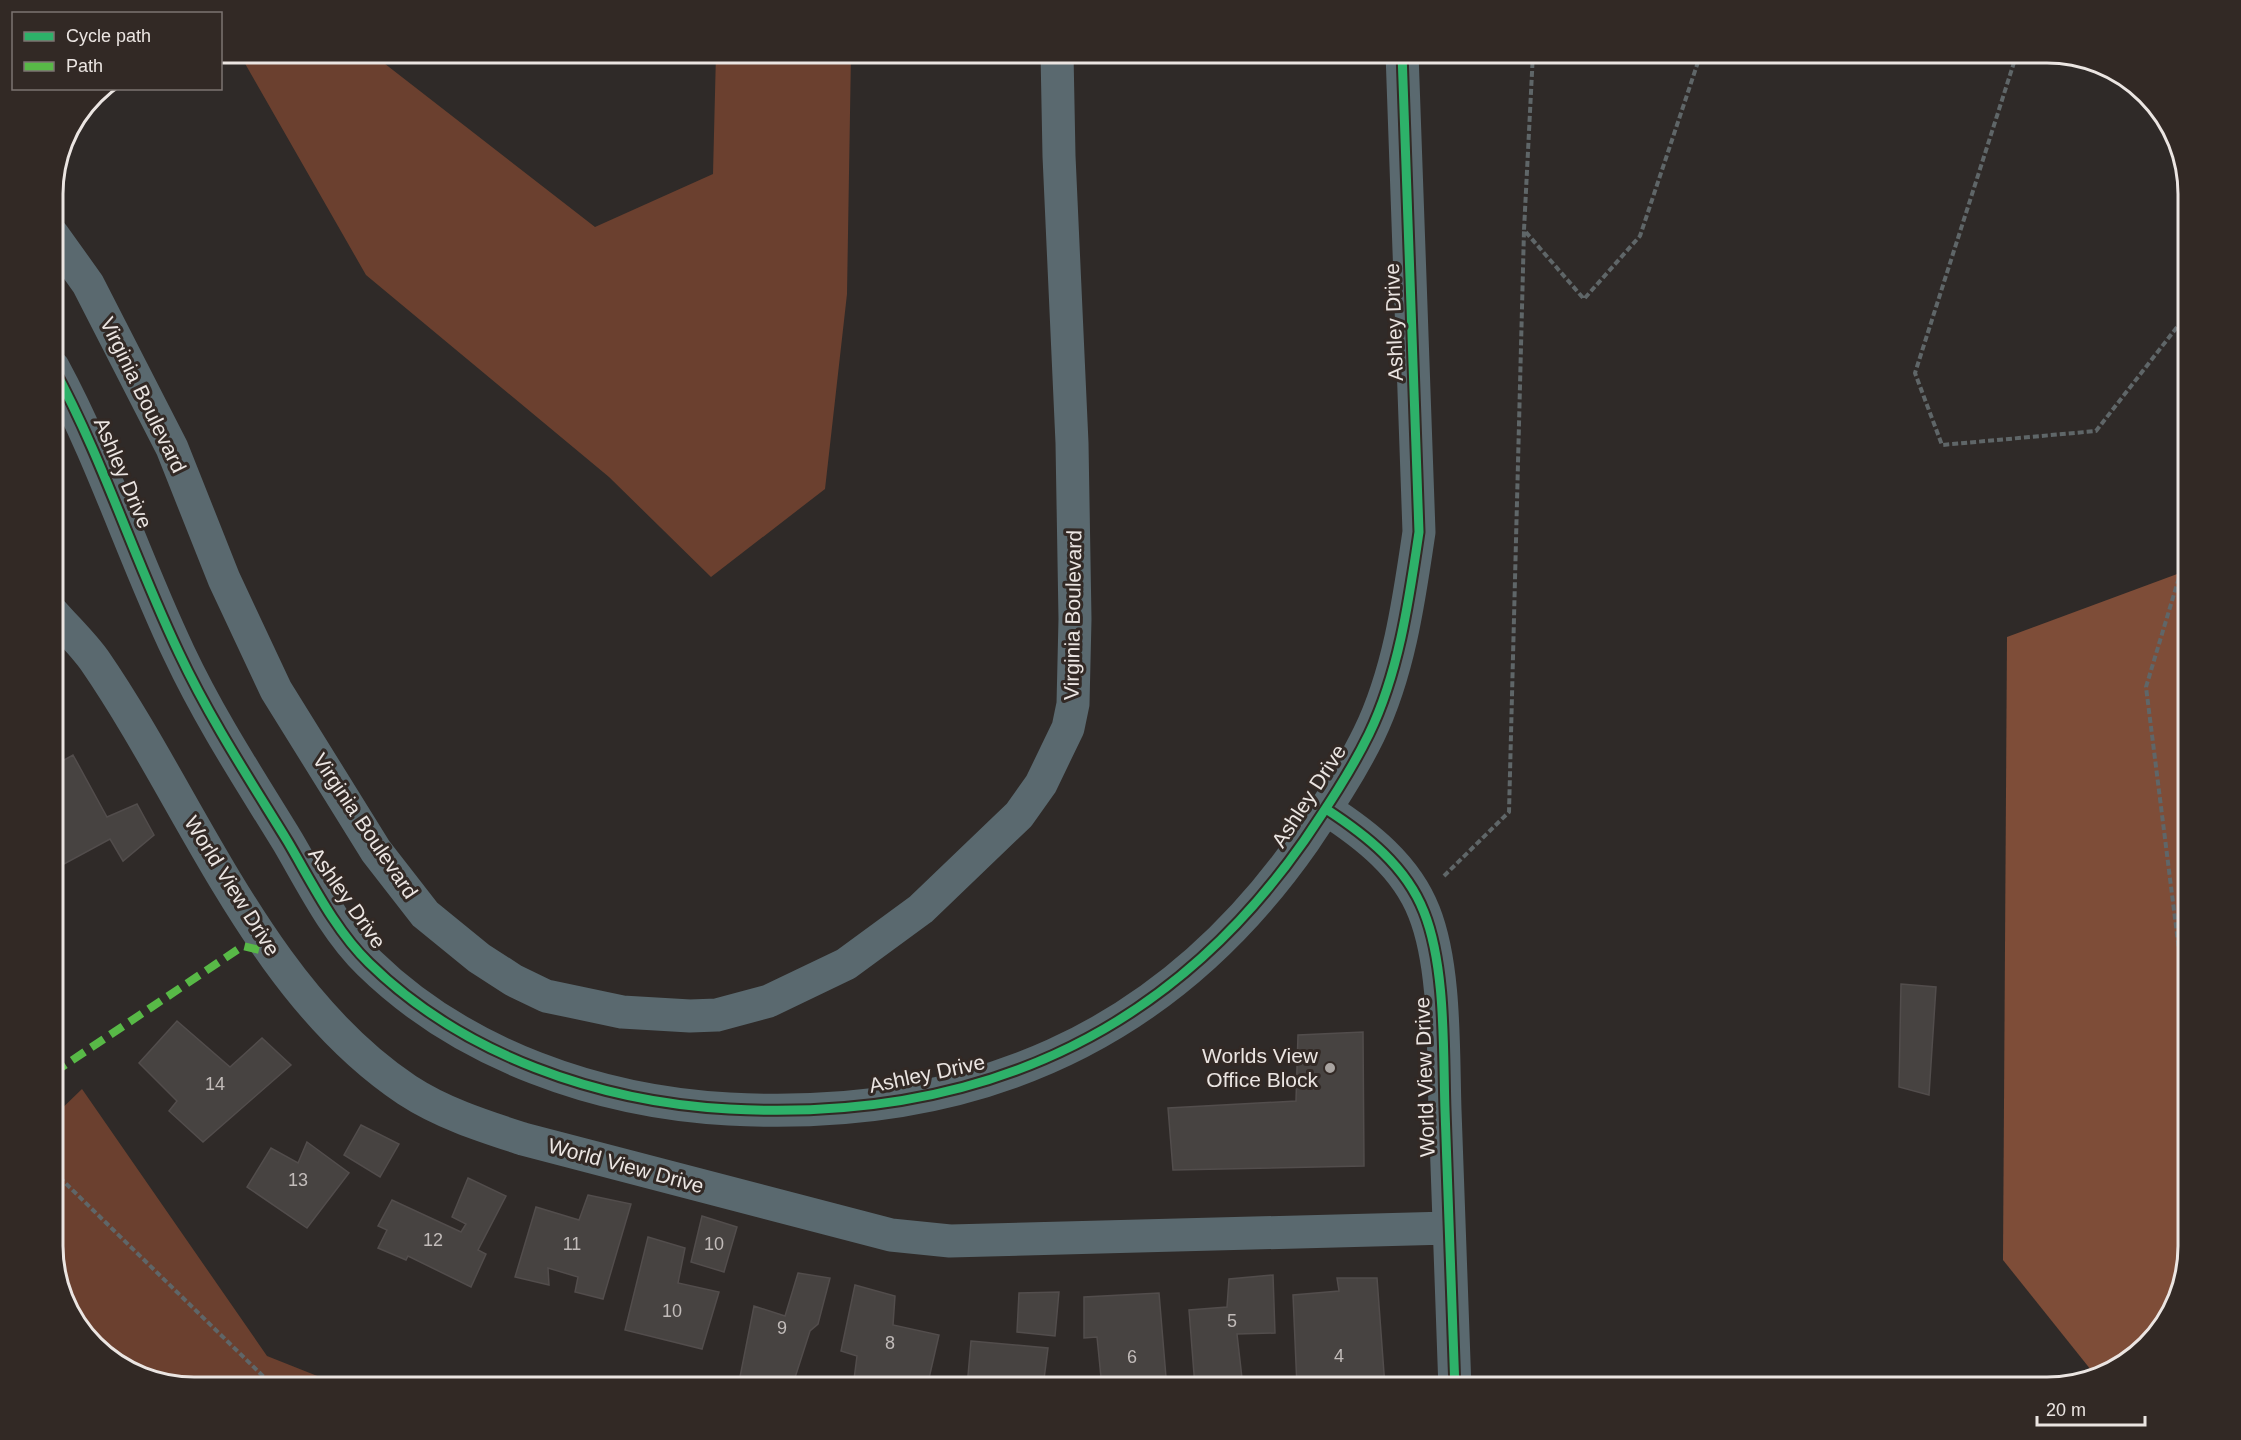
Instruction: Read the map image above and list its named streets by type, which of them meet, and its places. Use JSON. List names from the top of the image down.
{
  "streets": {
    "street": ["Ashley Drive", "Virginia Boulevard", "World View Drive"]
  },
  "crossings": [
    ["Ashley Drive", "World View Drive"]
  ],
  "places": ["Worlds View Office Block"],
  "house_numbers": [
    "14",
    "13",
    "12",
    "11",
    "10",
    "10",
    "5",
    "9",
    "8",
    "4",
    "6"
  ],
  "legend": ["Cycle path", "Path"],
  "scale_bar": "20 m"
}
